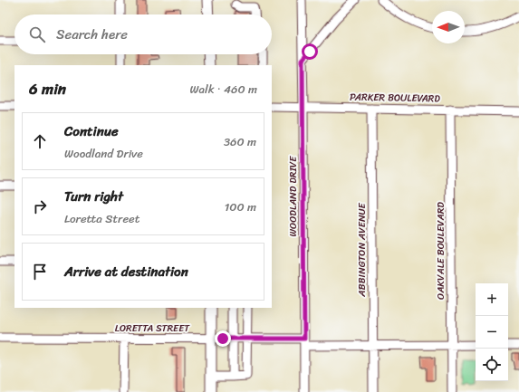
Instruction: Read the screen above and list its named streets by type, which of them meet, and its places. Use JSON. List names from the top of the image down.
{
  "streets": {
    "street": [
      "PARKER BOULEVARD",
      "WOODLAND DRIVE",
      "ABBINGTON AVENUE",
      "OAKVALE BOULEVARD",
      "LORETTA STREET"
    ]
  },
  "crossings": [
    ["PARKER BOULEVARD", "WOODLAND DRIVE"],
    ["PARKER BOULEVARD", "ABBINGTON AVENUE"],
    ["PARKER BOULEVARD", "OAKVALE BOULEVARD"],
    ["WOODLAND DRIVE", "LORETTA STREET"],
    ["ABBINGTON AVENUE", "LORETTA STREET"],
    ["OAKVALE BOULEVARD", "LORETTA STREET"]
  ],
  "north": "left",
  "page": {
    "search": "Search here",
    "heading": ["6 min", "Walk · 460 m"],
    "list": [
      ["Continue", "Woodland Drive", "360 m"],
      ["Turn right", "Loretta Street", "100 m"],
      "Arrive at destination"
    ],
    "map_buttons": ["+", "−"]
  }
}
